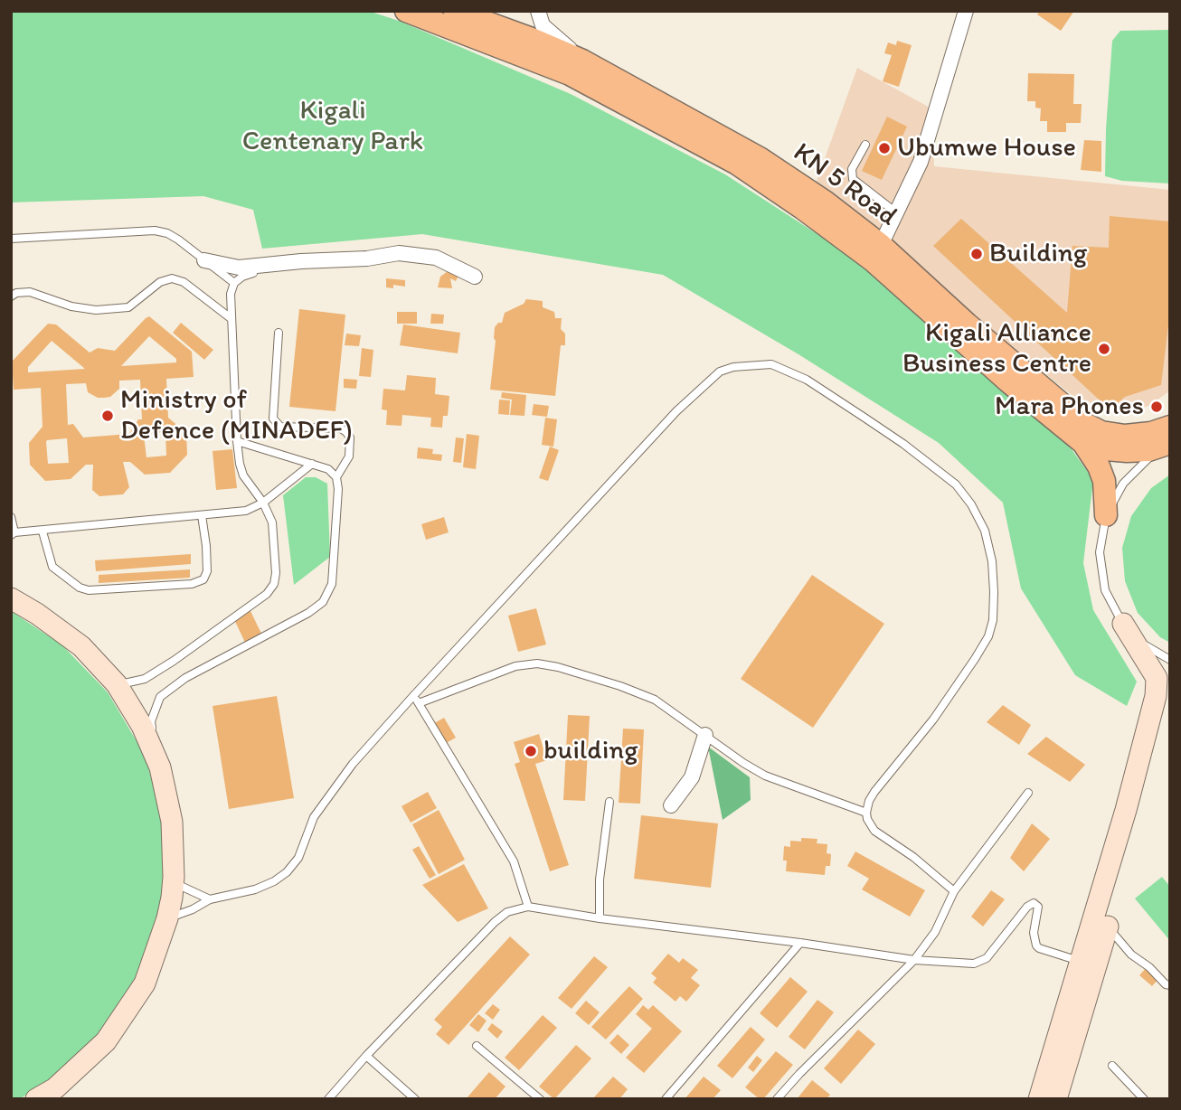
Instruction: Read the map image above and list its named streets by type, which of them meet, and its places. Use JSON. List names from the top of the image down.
{
  "streets": {
    "main road": ["KN 5 Road"]
  },
  "parks": ["Kigali Centenary Park"],
  "places": [
    "Ubumwe House",
    "Building",
    "Kigali Alliance Business Centre",
    "Mara Phones",
    "Ministry of Defence (MINADEF)",
    "building"
  ]
}
